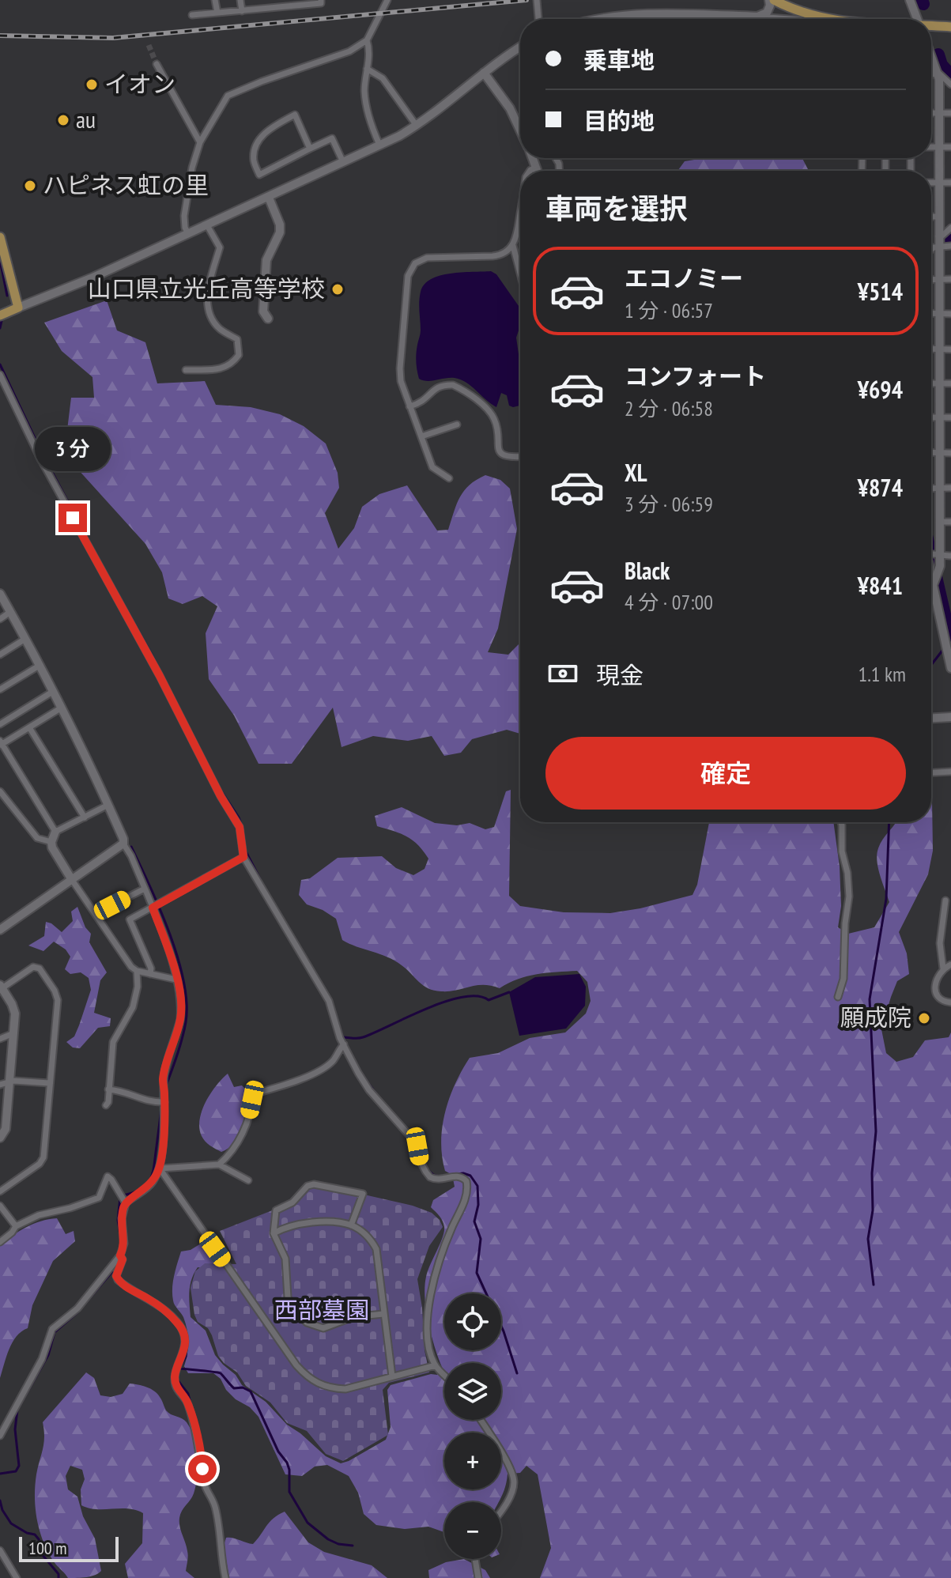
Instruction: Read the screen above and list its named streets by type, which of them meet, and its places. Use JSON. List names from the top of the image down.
{
  "parks": ["西部墓園"],
  "places": [
    "イオン",
    "au",
    "ハピネス虹の里",
    "山口県立光丘高等学校",
    "願成院"
  ],
  "scale_bar": "100 m",
  "page": {
    "banner": ["乗車地", "目的地"],
    "heading": "車両を選択",
    "list": [
      {
        "name": "エコノミー",
        "note": "1 分 · 06:57",
        "value": "¥514"
      },
      {
        "name": "コンフォート",
        "note": "2 分 · 06:58",
        "value": "¥694"
      },
      {
        "name": "XL",
        "note": "3 分 · 06:59",
        "value": "¥874"
      },
      {
        "name": "Black",
        "note": "4 分 · 07:00",
        "value": "¥841"
      }
    ],
    "bubble": "3 分",
    "pay": ["現金", "1.1 km"],
    "buttons": "確定",
    "map_buttons": ["+", "−"],
    "scale": "100 m"
  }
}
